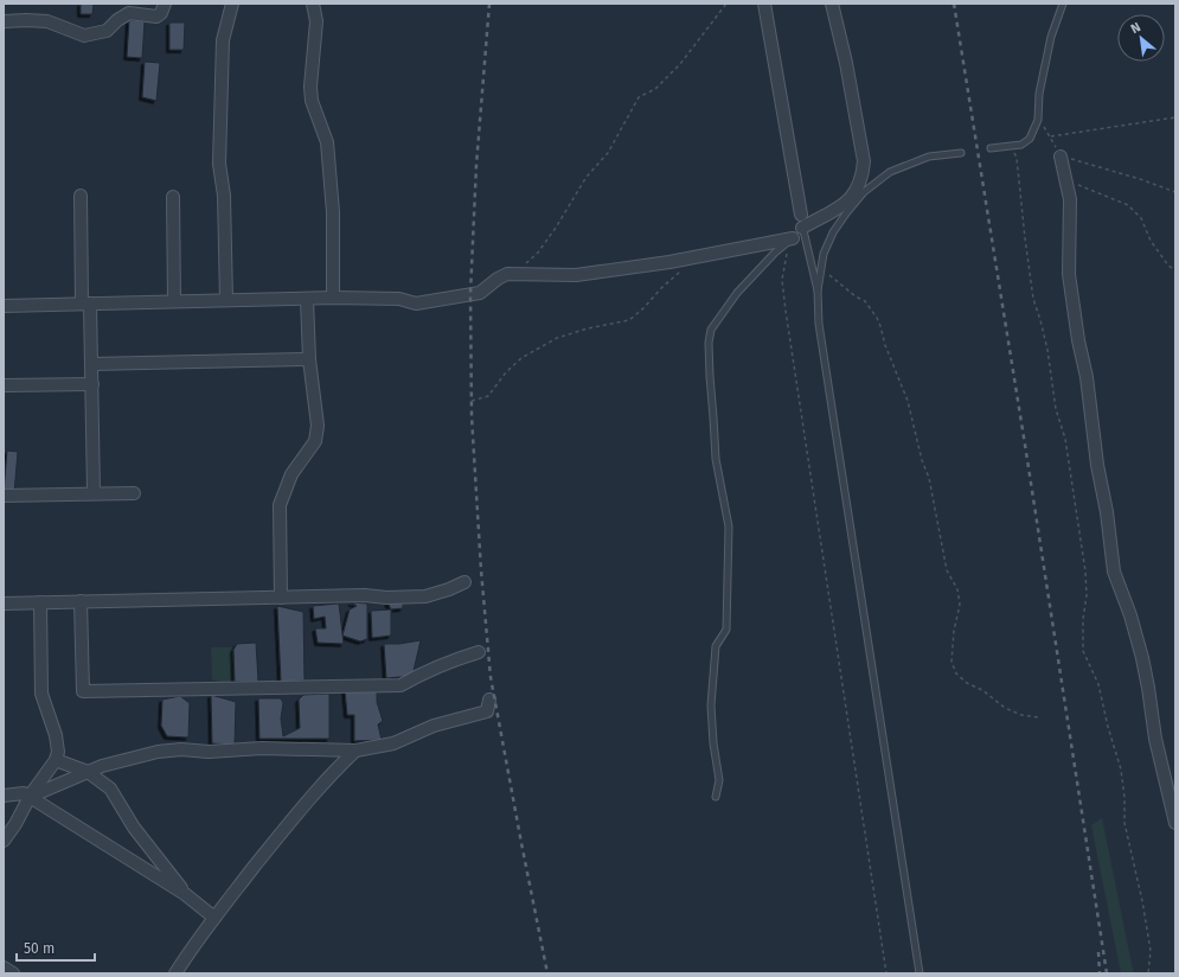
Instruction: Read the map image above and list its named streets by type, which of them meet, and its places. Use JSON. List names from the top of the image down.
{
  "scale_bar": "50 m",
  "north": "top left"
}
